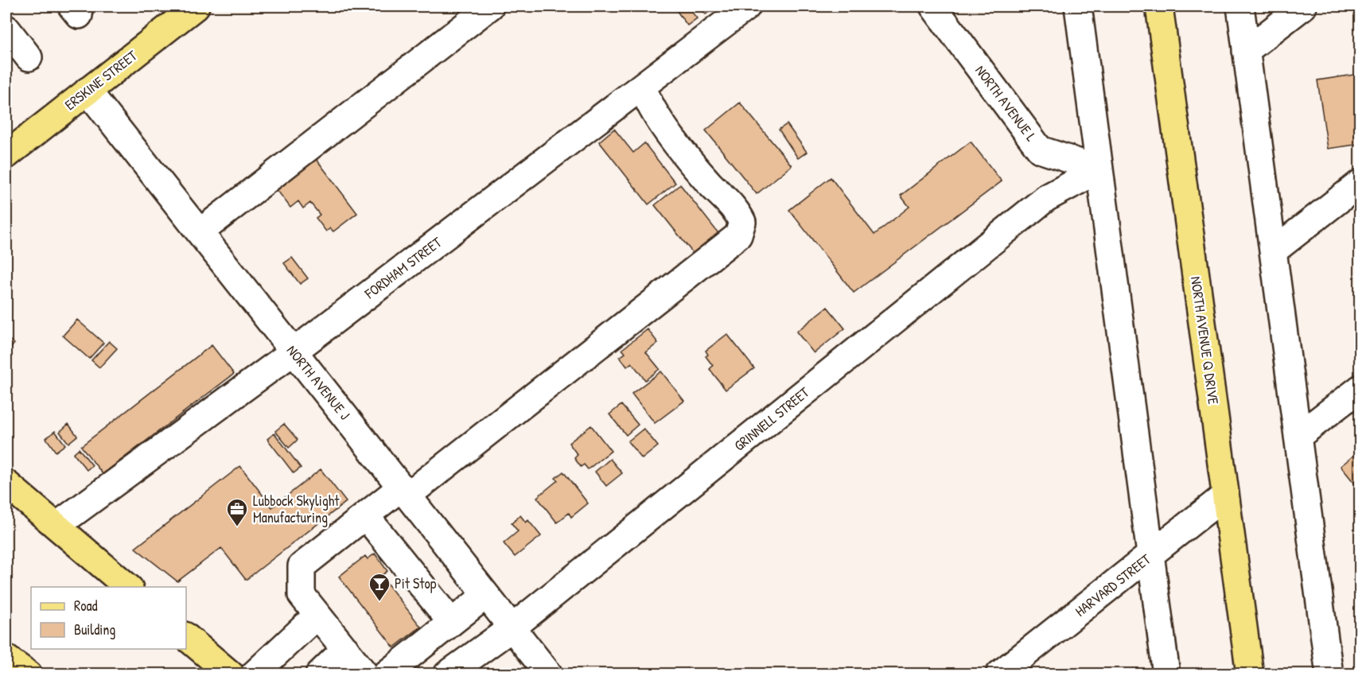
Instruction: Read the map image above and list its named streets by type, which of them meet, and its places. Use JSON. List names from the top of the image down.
{
  "streets": {
    "main road": ["ERSKINE STREET", "NORTH AVENUE Q DRIVE"],
    "street": [
      "NORTH AVENUE L",
      "FORDHAM STREET",
      "NORTH AVENUE J",
      "GRINNELL STREET",
      "HARVARD STREET"
    ]
  },
  "crossings": [
    ["ERSKINE STREET", "NORTH AVENUE J"],
    ["NORTH AVENUE L", "GRINNELL STREET"],
    ["FORDHAM STREET", "NORTH AVENUE J"],
    ["NORTH AVENUE Q DRIVE", "HARVARD STREET"],
    ["NORTH AVENUE J", "GRINNELL STREET"]
  ],
  "places": {
    "office": ["Lubbock Skylight Manufacturing"],
    "bar": ["Pit Stop"]
  },
  "legend": ["Road", "Building"]
}
